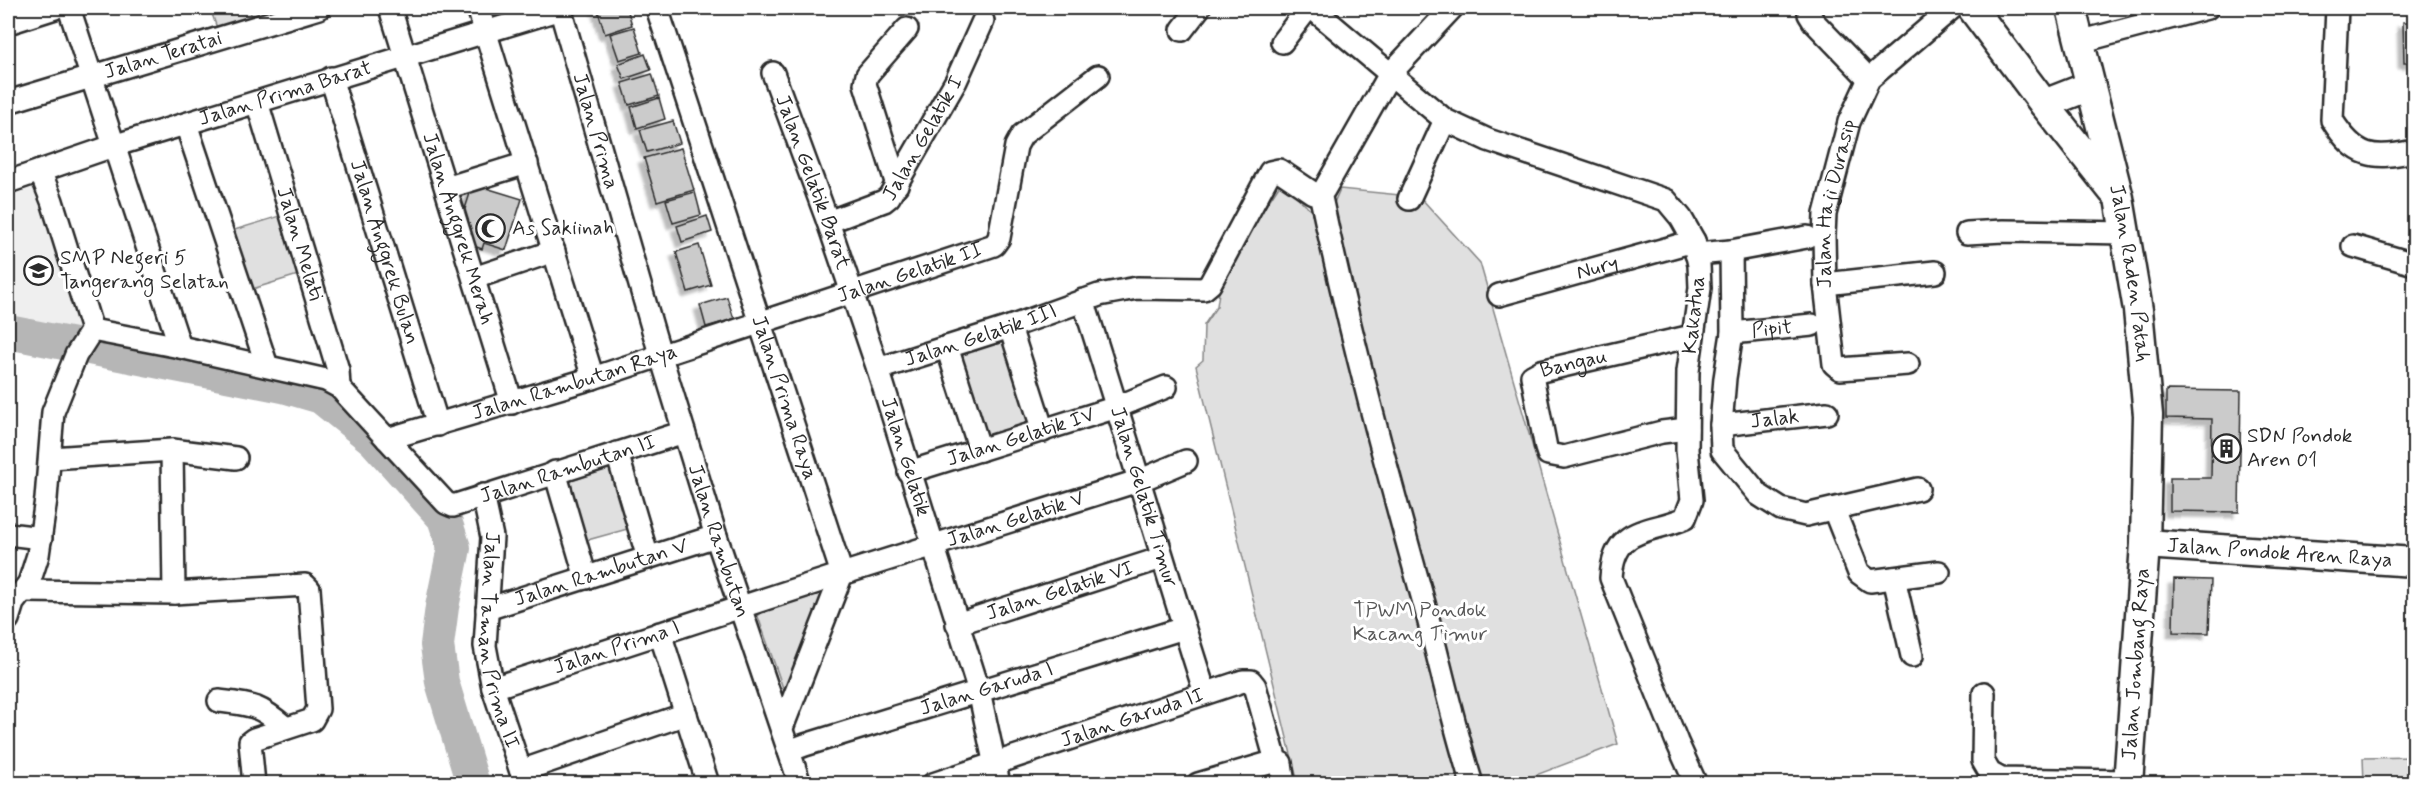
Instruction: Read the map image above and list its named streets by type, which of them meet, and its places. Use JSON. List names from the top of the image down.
{
  "streets": {
    "main road": ["Jalan Raden Patah", "Jalan Pondok Aren Raya", "Jalan Jombang Raya"],
    "street": [
      "Jalan Teratai",
      "Jalan Prima Barat",
      "Jalan Prima",
      "Jalan Gelatik I",
      "Jalan Gelatik Barat",
      "Jalan Haji Durasip",
      "Jalan Anggrek Merah",
      "Jalan Melati",
      "Jalan Anggrek Bulan",
      "Nury",
      "Jalan Gelatik II",
      "Kakatua",
      "Pipit",
      "Jalan Gelatik III",
      "Bangau",
      "Jalan Rambutan Raya",
      "Jalan Prima Raya",
      "Jalak",
      "Jalan Gelatik IV",
      "Jalan Gelatik",
      "Jalan Rambutan II",
      "Jalan Gelatik Timur",
      "Jalan Gelatik V",
      "Jalan Rambutan",
      "Jalan Rambutan V",
      "Jalan Gelatik VI",
      "Jalan Taman Prima II",
      "Jalan Prima I",
      "Jalan Garuda I",
      "Jalan Garuda II"
    ]
  },
  "crossings": [
    ["Jalan Prima Barat", "Jalan Prima"],
    ["Jalan Prima Barat", "Jalan Anggrek Merah"],
    ["Jalan Prima Barat", "Jalan Melati"],
    ["Jalan Prima Barat", "Jalan Anggrek Bulan"],
    ["Jalan Prima", "Jalan Rambutan Raya"],
    ["Jalan Prima", "Jalan Rambutan"],
    ["Jalan Gelatik I", "Jalan Gelatik Barat"],
    ["Jalan Gelatik Barat", "Jalan Gelatik II"],
    ["Jalan Gelatik Barat", "Jalan Gelatik"],
    ["Jalan Anggrek Merah", "Jalan Rambutan Raya"],
    ["Jalan Anggrek Bulan", "Jalan Rambutan Raya"],
    ["Nury", "Kakatua"],
    ["Jalan Gelatik II", "Jalan Rambutan Raya"],
    ["Jalan Gelatik II", "Jalan Prima Raya"],
    ["Jalan Gelatik II", "Jalan Gelatik"],
    ["Jalan Raden Patah", "Jalan Pondok Aren Raya"],
    ["Jalan Raden Patah", "Jalan Jombang Raya"],
    ["Kakatua", "Bangau"],
    ["Jalan Gelatik III", "Jalan Gelatik"],
    ["Jalan Gelatik III", "Jalan Gelatik Timur"],
    ["Jalan Rambutan Raya", "Jalan Prima Raya"],
    ["Jalan Rambutan Raya", "Jalan Rambutan II"],
    ["Jalan Rambutan Raya", "Jalan Rambutan"],
    ["Jalan Prima Raya", "Jalan Gelatik V"],
    ["Jalan Gelatik IV", "Jalan Gelatik"],
    ["Jalan Gelatik IV", "Jalan Gelatik Timur"],
    ["Jalan Gelatik", "Jalan Gelatik V"],
    ["Jalan Gelatik", "Jalan Gelatik VI"],
    ["Jalan Gelatik", "Jalan Garuda I"],
    ["Jalan Gelatik", "Jalan Garuda II"],
    ["Jalan Rambutan II", "Jalan Rambutan"],
    ["Jalan Rambutan II", "Jalan Taman Prima II"],
    ["Jalan Gelatik Timur", "Jalan Gelatik V"],
    ["Jalan Gelatik Timur", "Jalan Gelatik VI"],
    ["Jalan Gelatik Timur", "Jalan Garuda I"],
    ["Jalan Gelatik Timur", "Jalan Garuda II"],
    ["Jalan Gelatik V", "Jalan Rambutan"],
    ["Jalan Gelatik V", "Jalan Prima I"],
    ["Jalan Rambutan", "Jalan Rambutan V"],
    ["Jalan Rambutan", "Jalan Prima I"],
    ["Jalan Pondok Aren Raya", "Jalan Jombang Raya"],
    ["Jalan Rambutan V", "Jalan Taman Prima II"],
    ["Jalan Taman Prima II", "Jalan Prima I"]
  ],
  "parks": ["TPWM Pondok Kacang Timur"],
  "places": {
    "mosque": ["As Sakiinah"],
    "school or university": ["SMP Negeri 5 Tangerang Selatan"],
    "building": ["SDN Pondok Aren 01"]
  }
}
